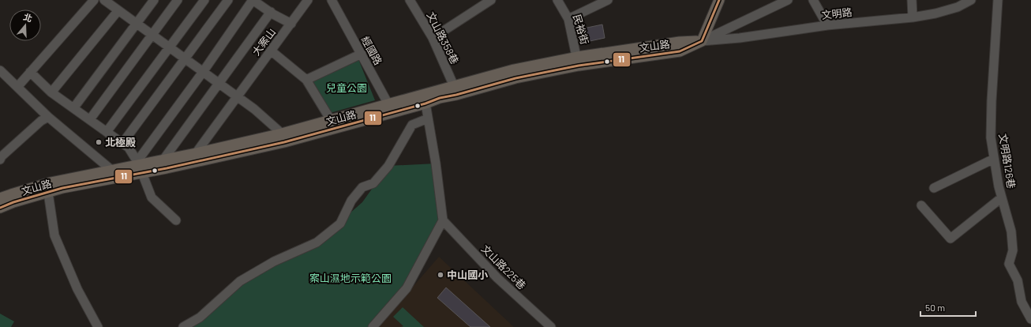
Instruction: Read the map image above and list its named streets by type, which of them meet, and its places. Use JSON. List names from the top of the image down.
{
  "streets": {
    "main road": ["文山路"],
    "street": [
      "文明路",
      "民裕街",
      "文山路358巷",
      "大案山",
      "經國路",
      "文明路126巷",
      "文山路225巷"
    ]
  },
  "crossings": [
    ["文明路", "文山路"],
    ["民裕街", "文山路"],
    ["文山路358巷", "文山路"],
    ["大案山", "文山路"],
    ["文山路", "經國路"]
  ],
  "parks": ["兒童公園", "案山濕地示範公園"],
  "places": ["北極殿", "中山國小"],
  "lines": ["transit line 11"],
  "scale_bar": "50 m",
  "north": "top"
}
